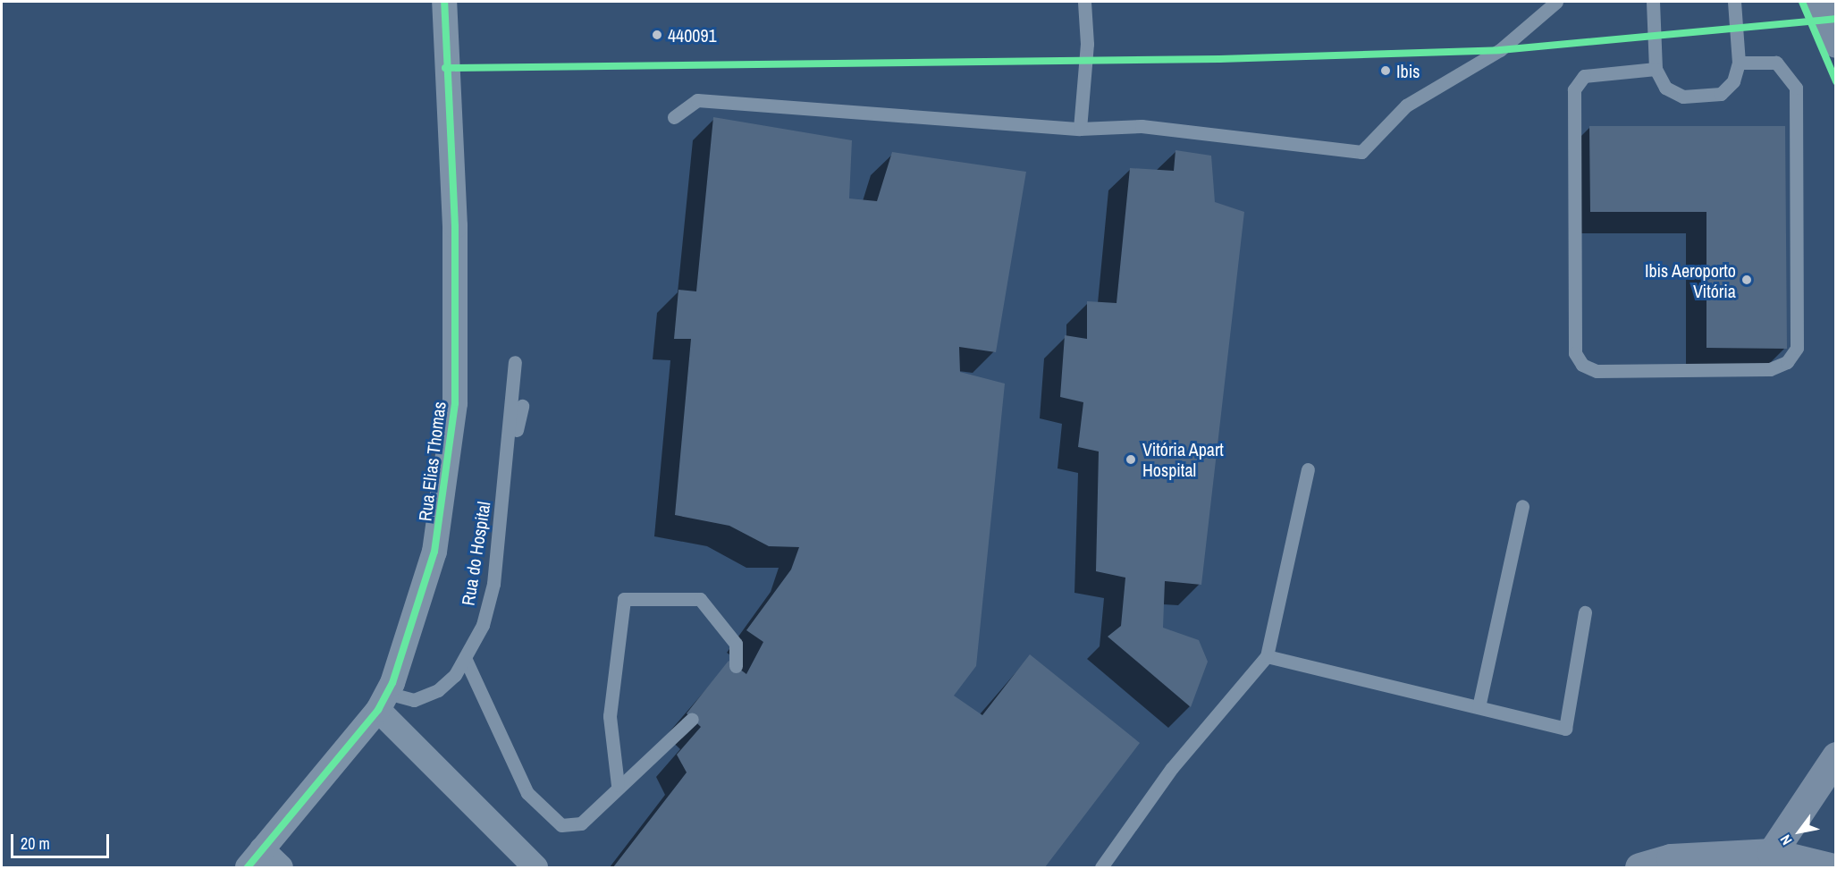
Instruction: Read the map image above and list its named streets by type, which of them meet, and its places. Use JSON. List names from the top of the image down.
{
  "streets": {
    "street": ["Rua Elias Thomas"],
    "lane": ["Rua do Hospital"]
  },
  "crossings": [
    ["Rua Elias Thomas", "Rua do Hospital"]
  ],
  "places": [
    "440091",
    "Ibis",
    "Ibis Aeroporto Vitória",
    "Vitória Apart Hospital"
  ],
  "scale_bar": "20 m",
  "north": "bottom left"
}
